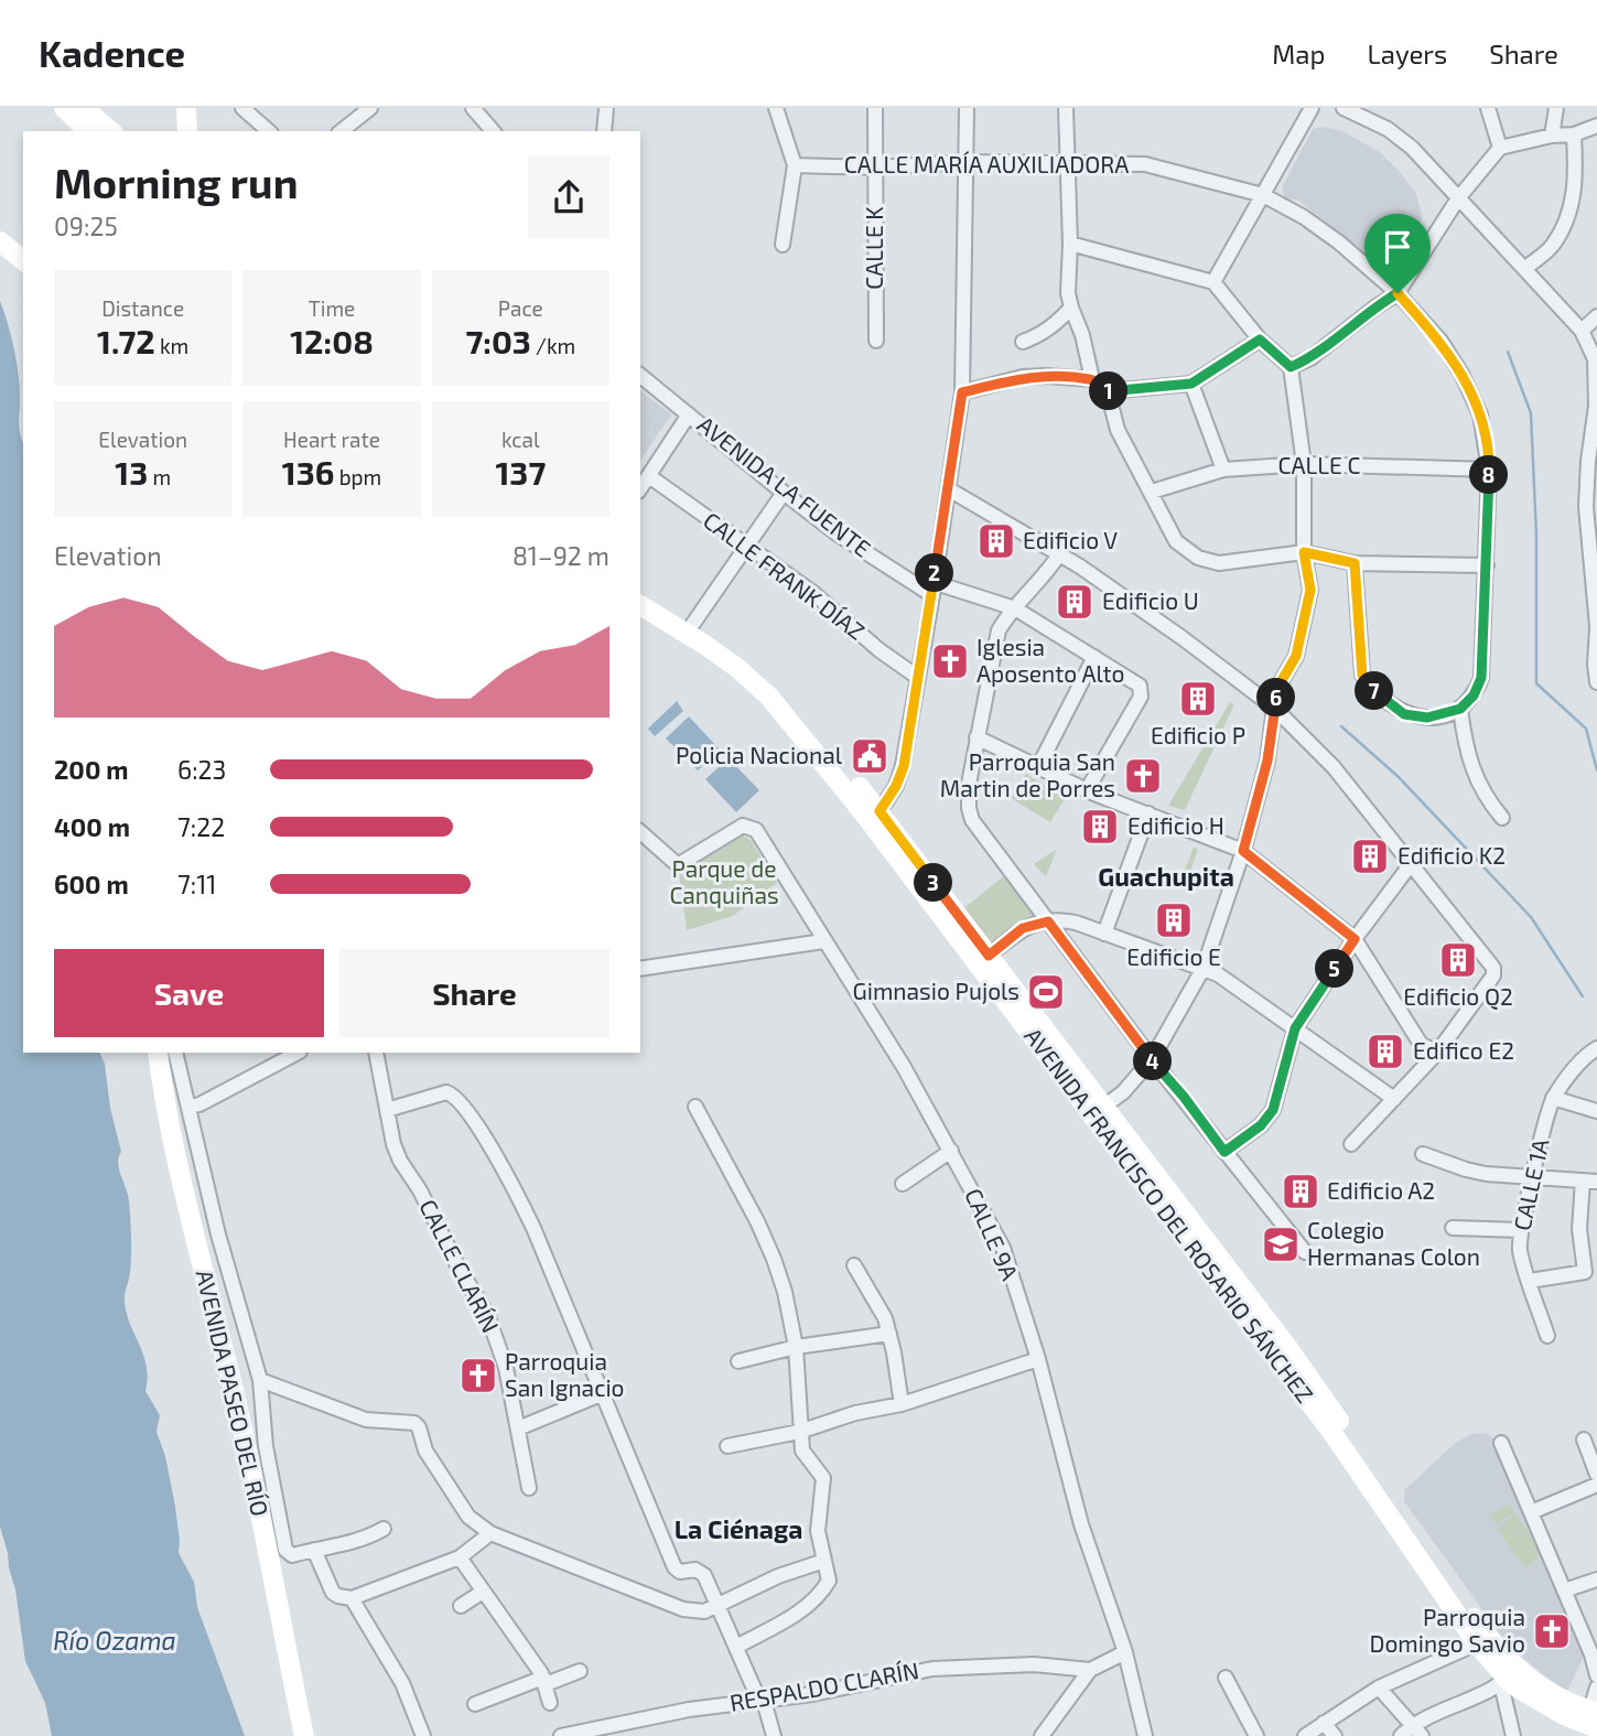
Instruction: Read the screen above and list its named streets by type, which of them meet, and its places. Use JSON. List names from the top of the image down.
{
  "streets": {
    "main road": ["AVENIDA FRANCISCO DEL ROSARIO SÁNCHEZ", "AVENIDA PASEO DEL RÍO"],
    "street": [
      "CALLE MARÍA AUXILIADORA",
      "CALLE K",
      "CALLE C",
      "AVENIDA LA FUENTE",
      "CALLE FRANK DÍAZ",
      "CALLE 1A",
      "CALLE 9A",
      "CALLE CLARÍN",
      "RESPALDO CLARÍN"
    ]
  },
  "crossings": [
    ["CALLE MARÍA AUXILIADORA", "CALLE K"],
    ["CALLE MARÍA AUXILIADORA", "CALLE C"]
  ],
  "districts": ["Guachupita", "La Ciénaga"],
  "water": ["Río Ozama"],
  "parks": ["Parque de Canquiñas"],
  "places": {
    "building": [
      "Edificio V",
      "Edificio U",
      "Edificio P",
      "Edificio H",
      "Edificio K2",
      "Edificio E",
      "Edificio Q2",
      "Edifico E2",
      "Edificio A2"
    ],
    "church": [
      "Iglesia Aposento Alto",
      "Parroquia San Martin de Porres",
      "Parroquia San Ignacio",
      "Parroquia Domingo Savio"
    ],
    "public building": ["Policia Nacional"],
    "sports": ["Gimnasio Pujols"],
    "school or university": ["Colegio Hermanas Colon"]
  },
  "page": {
    "header": "Kadence",
    "nav": ["Map", "Layers", "Share"],
    "heading": ["Morning run", "09:25"],
    "stats": [
      ["Distance", "1.72 km"],
      ["Time", "12:08"],
      ["Pace", "7:03 /km"],
      ["Elevation", "13 m"],
      ["Heart rate", "136 bpm"],
      ["kcal", "137"]
    ],
    "pins": [
      "1",
      "8",
      "2",
      "7",
      "6",
      "3",
      "5",
      "4"
    ],
    "chart": ["Elevation", "81–92 m"],
    "list": [
      {
        "name": "200 m",
        "note": "6:23"
      },
      {
        "name": "400 m",
        "note": "7:22"
      },
      {
        "name": "600 m",
        "note": "7:11"
      }
    ],
    "buttons": ["Save", "Share"]
  }
}
